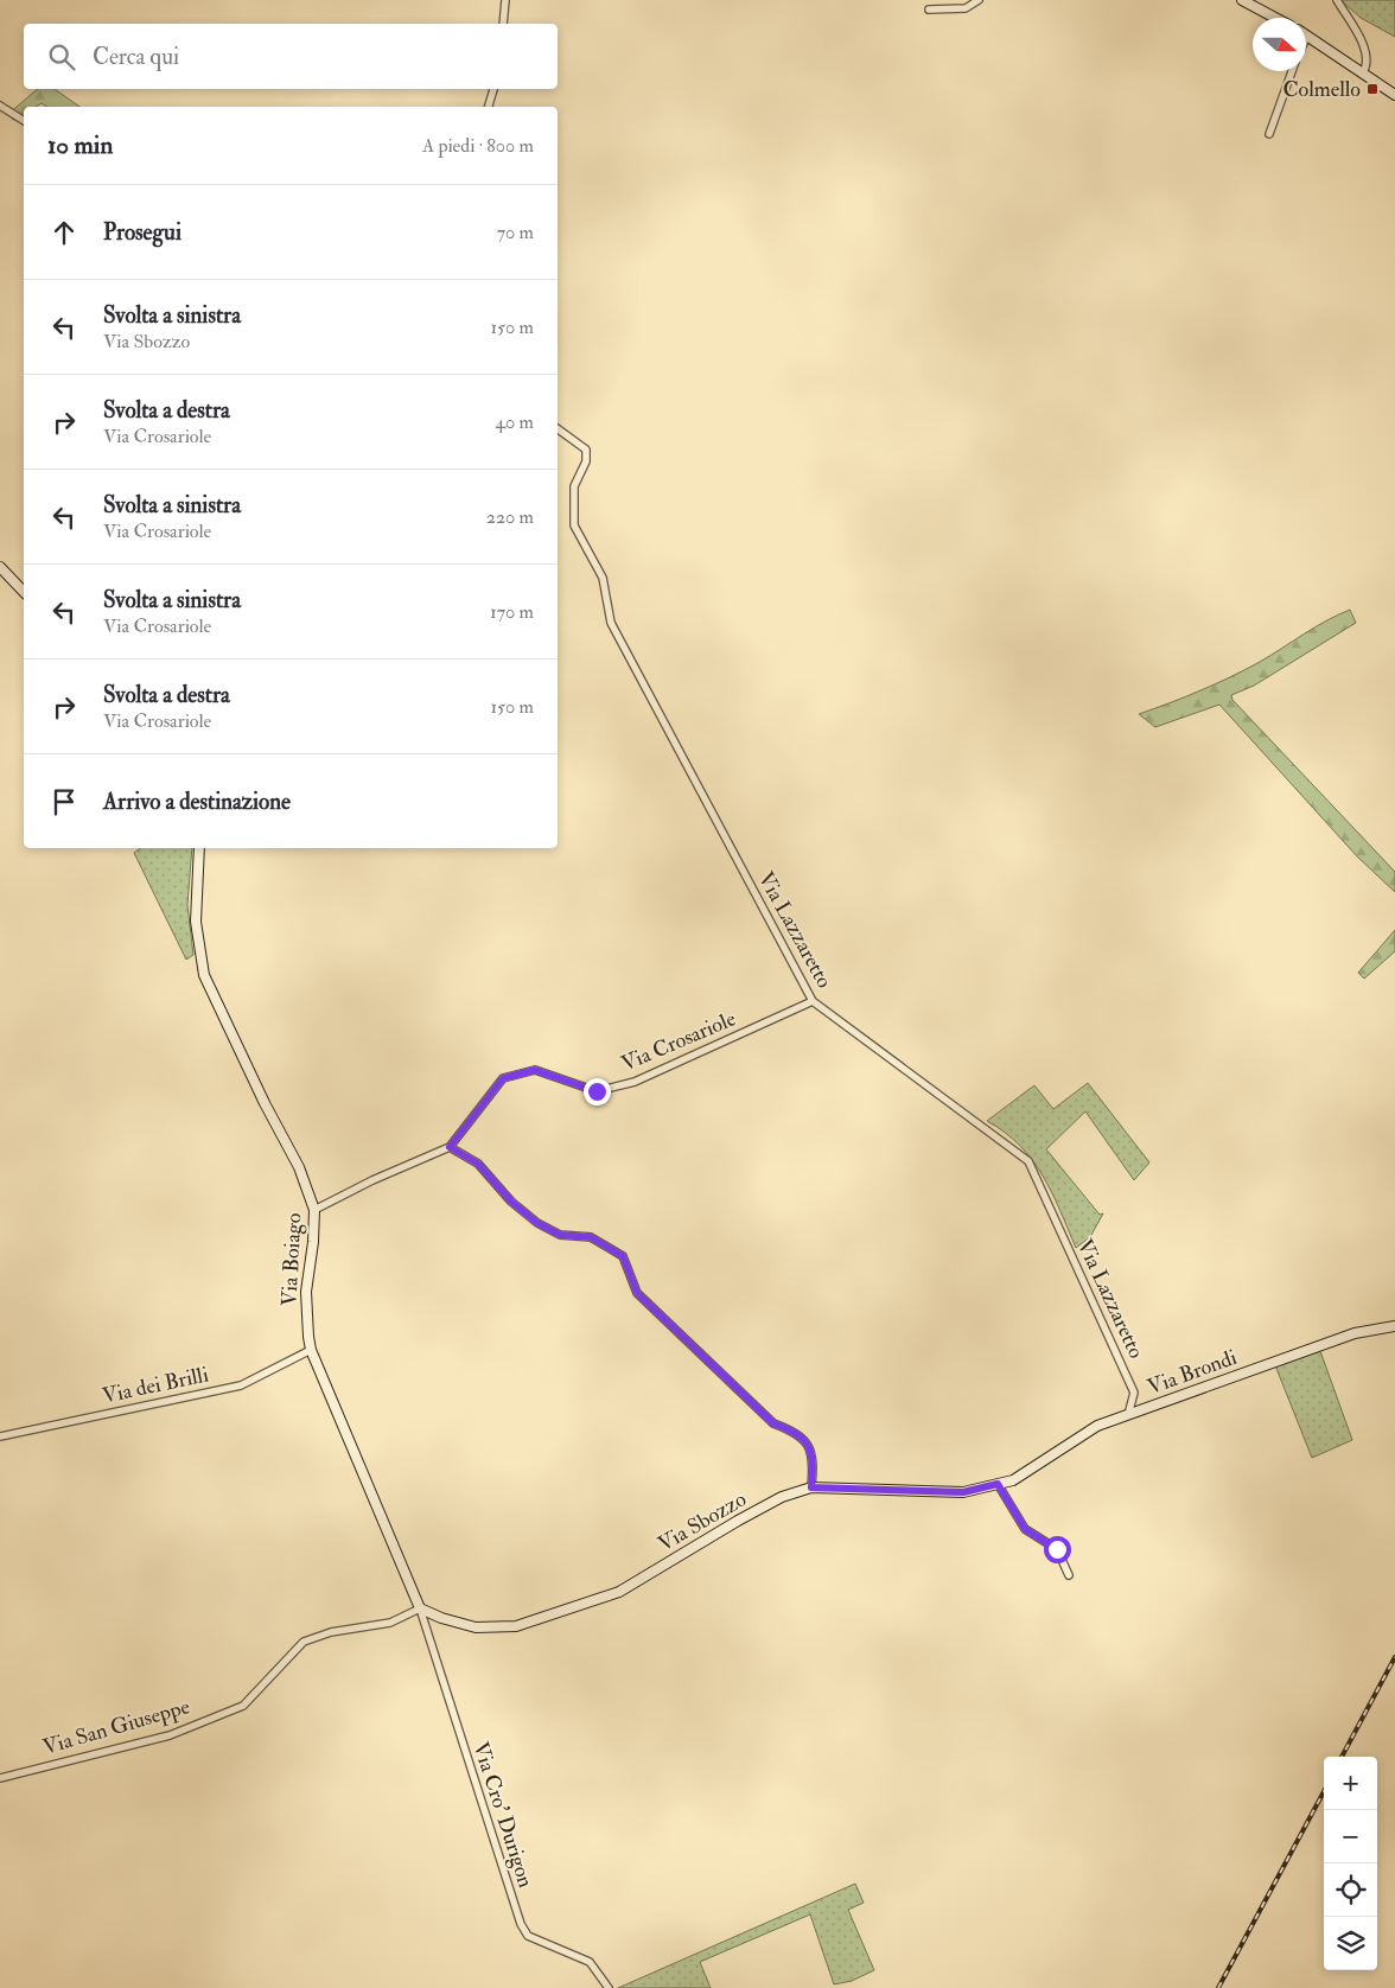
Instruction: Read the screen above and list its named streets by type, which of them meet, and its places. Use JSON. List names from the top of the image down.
{
  "streets": {
    "street": [
      "Via Lazzaretto",
      "Via Crosariole",
      "Via Boiago",
      "Via Brondi",
      "Via dei Brilli",
      "Via Sbozzo",
      "Via San Giuseppe",
      "Via Cro' Durigon"
    ]
  },
  "crossings": [
    ["Via Lazzaretto", "Via Crosariole"],
    ["Via Lazzaretto", "Via Brondi"],
    ["Via Crosariole", "Via Boiago"],
    ["Via Boiago", "Via dei Brilli"],
    ["Via Boiago", "Via Sbozzo"],
    ["Via Boiago", "Via San Giuseppe"],
    ["Via Boiago", "Via Cro' Durigon"],
    ["Via Brondi", "Via Sbozzo"],
    ["Via Sbozzo", "Via San Giuseppe"],
    ["Via Sbozzo", "Via Cro' Durigon"],
    ["Via San Giuseppe", "Via Cro' Durigon"]
  ],
  "places": {
    "transit": ["Colmello"]
  },
  "north": "right",
  "page": {
    "search": "Cerca qui",
    "heading": ["10 min", "A piedi · 800 m"],
    "list": [
      ["Prosegui", "70 m"],
      ["Svolta a sinistra", "Via Sbozzo", "150 m"],
      ["Svolta a destra", "Via Crosariole", "40 m"],
      ["Svolta a sinistra", "Via Crosariole", "220 m"],
      ["Svolta a sinistra", "Via Crosariole", "170 m"],
      ["Svolta a destra", "Via Crosariole", "150 m"],
      "Arrivo a destinazione"
    ],
    "map_buttons": ["+", "−"]
  }
}
